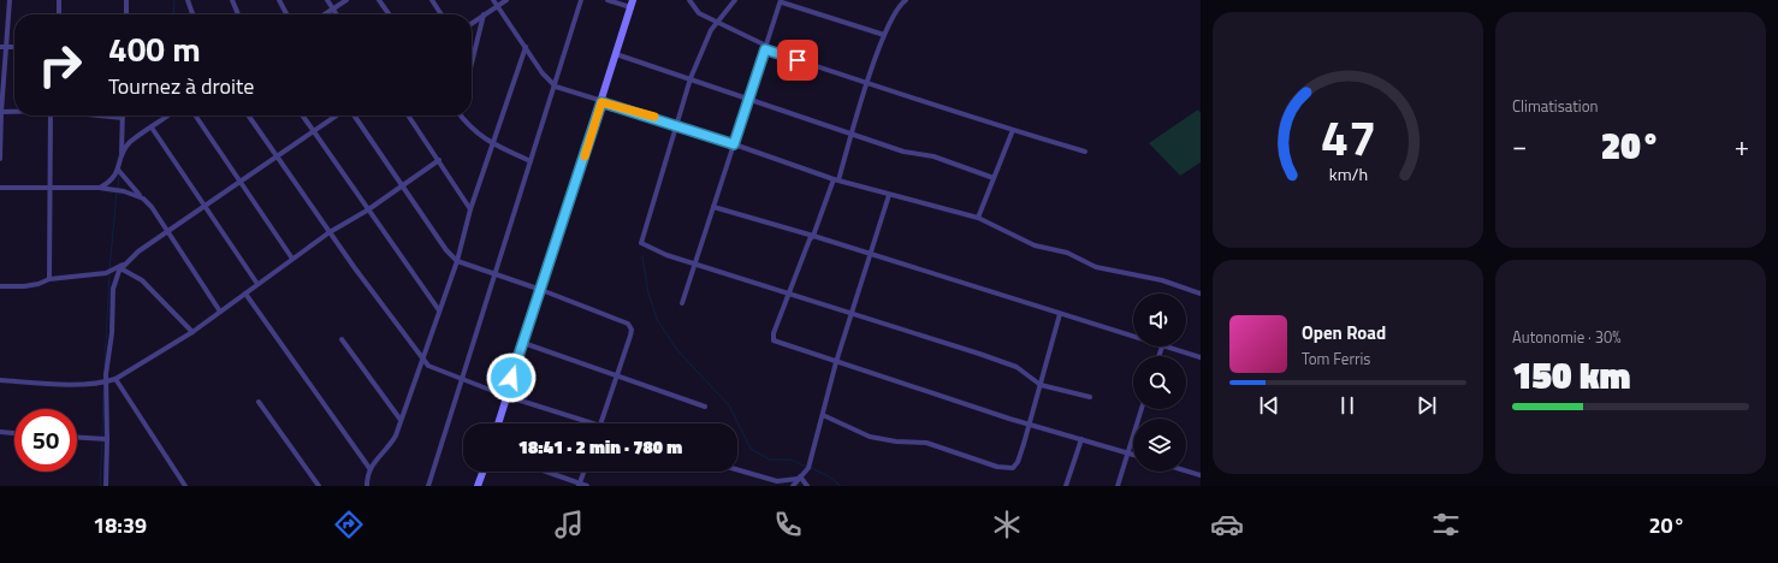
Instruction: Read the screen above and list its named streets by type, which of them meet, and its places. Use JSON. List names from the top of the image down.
{
  "page": {
    "tile": [
      "Climatisation",
      ["Autonomie · 30%", "150 km"]
    ],
    "turn": ["400 m", "Tournez à droite"],
    "heat": ["−", "20°", "+"],
    "song": ["Open Road", "Tom Ferris"],
    "limit": "50",
    "trip": "18:41 · 2 min · 780 m",
    "tabs": ["18:39", "20°"],
    "gauge": ["47", "km/h"]
  }
}
